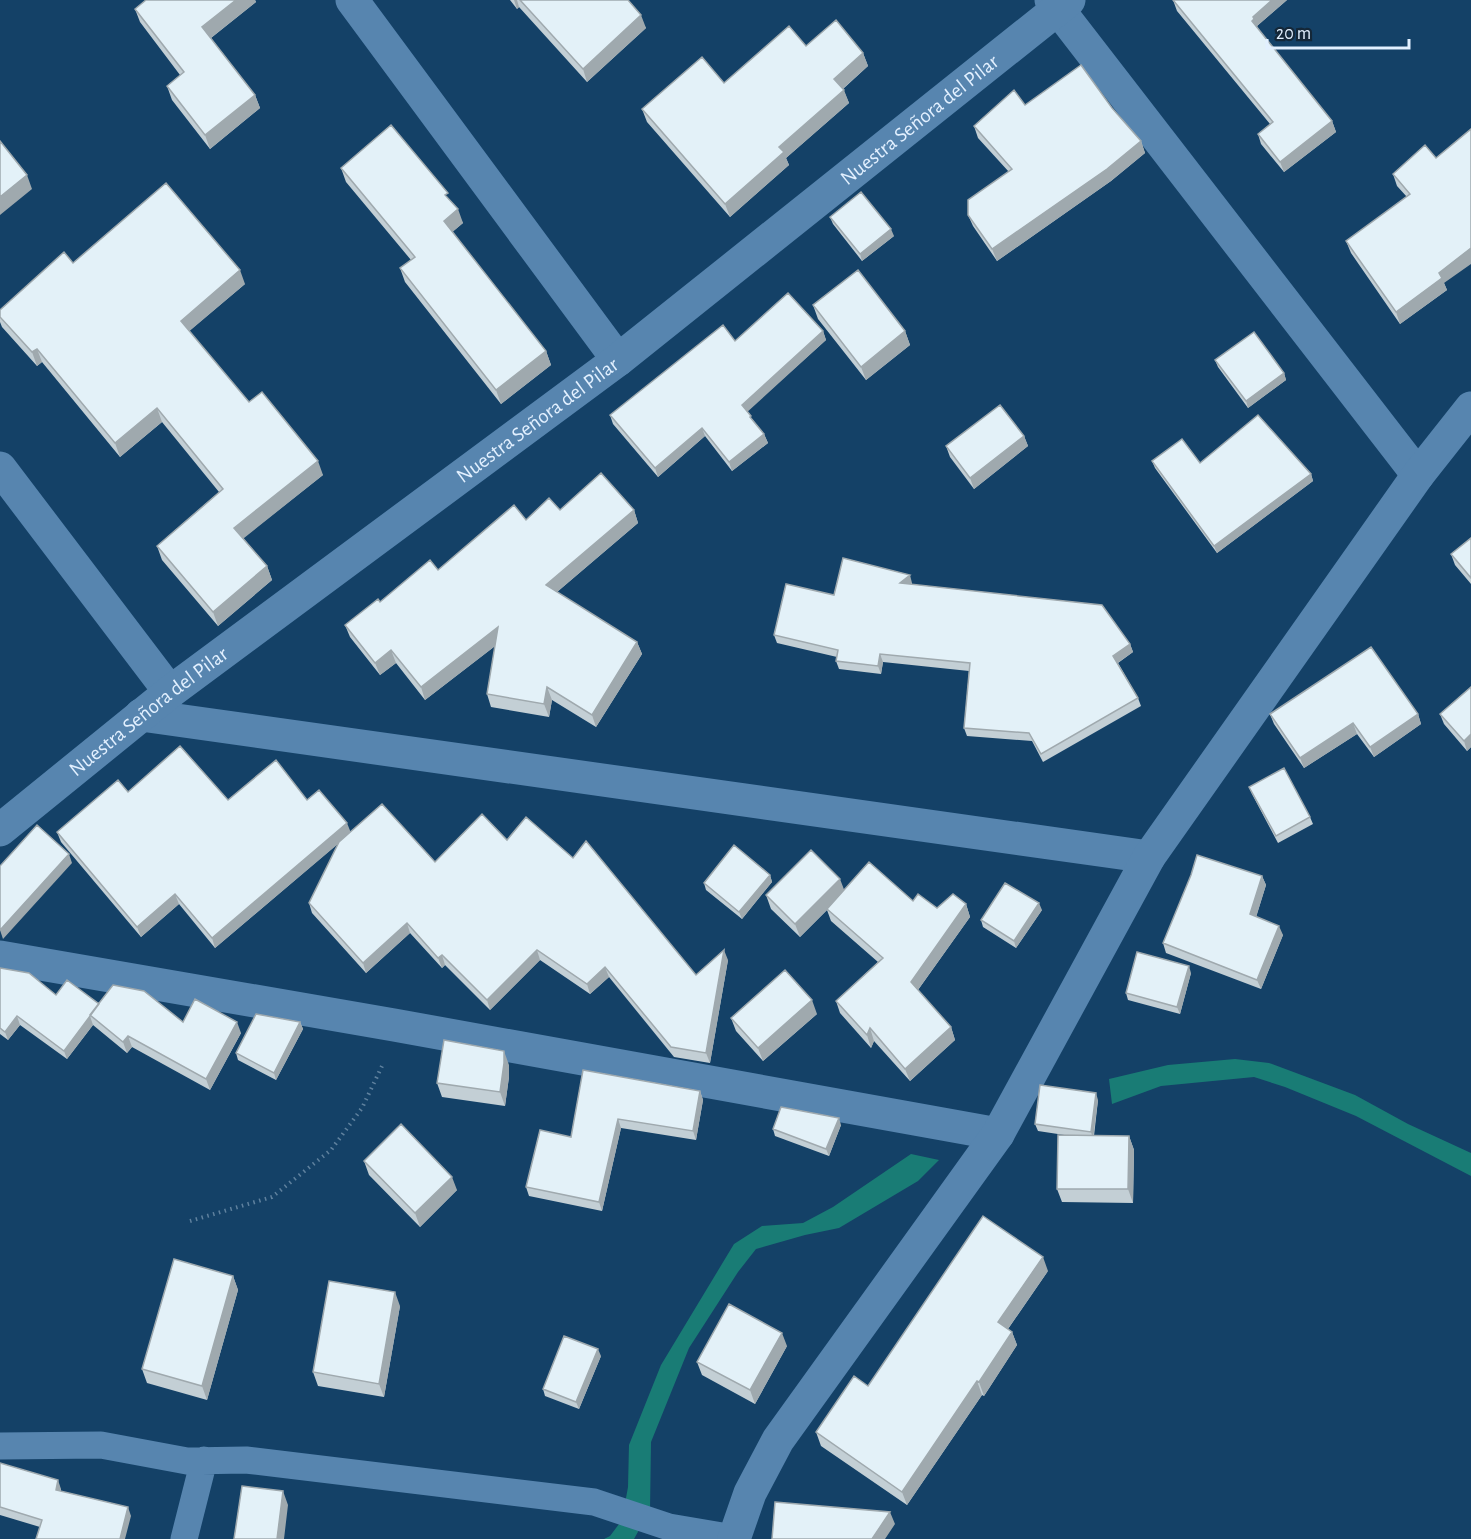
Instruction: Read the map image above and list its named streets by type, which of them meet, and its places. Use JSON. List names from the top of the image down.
{
  "streets": {
    "street": ["Nuestra Señora del Pilar"]
  },
  "scale_bar": "20 m"
}
